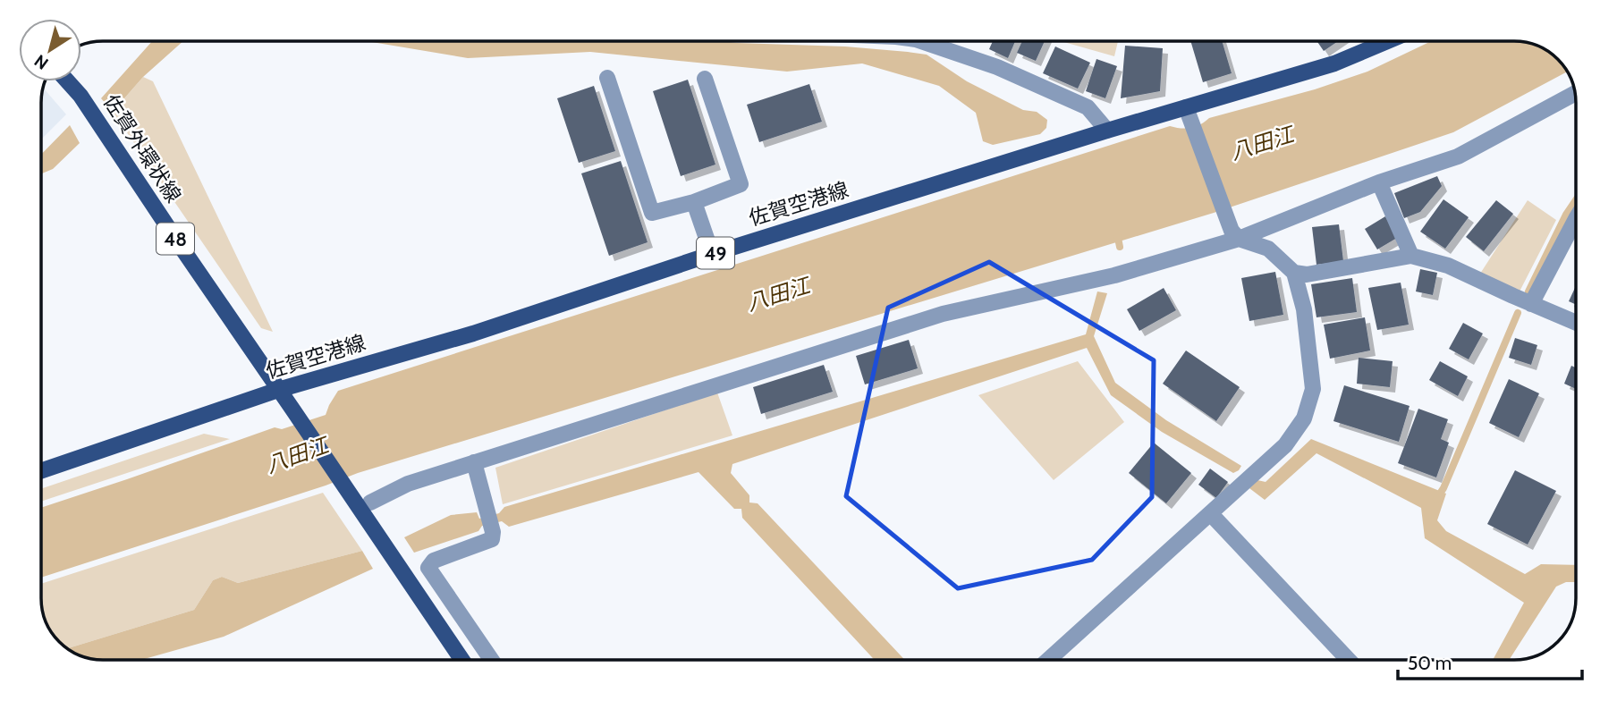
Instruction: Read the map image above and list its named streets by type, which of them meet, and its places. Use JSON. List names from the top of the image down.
{
  "streets": {
    "main road": [
      "佐賀外環状線",
      "佐賀空港線",
      "48",
      "49"
    ]
  },
  "crossings": [
    ["佐賀外環状線", "佐賀空港線"]
  ],
  "water": ["八田江"],
  "scale_bar": "50 m",
  "north": "bottom left"
}
